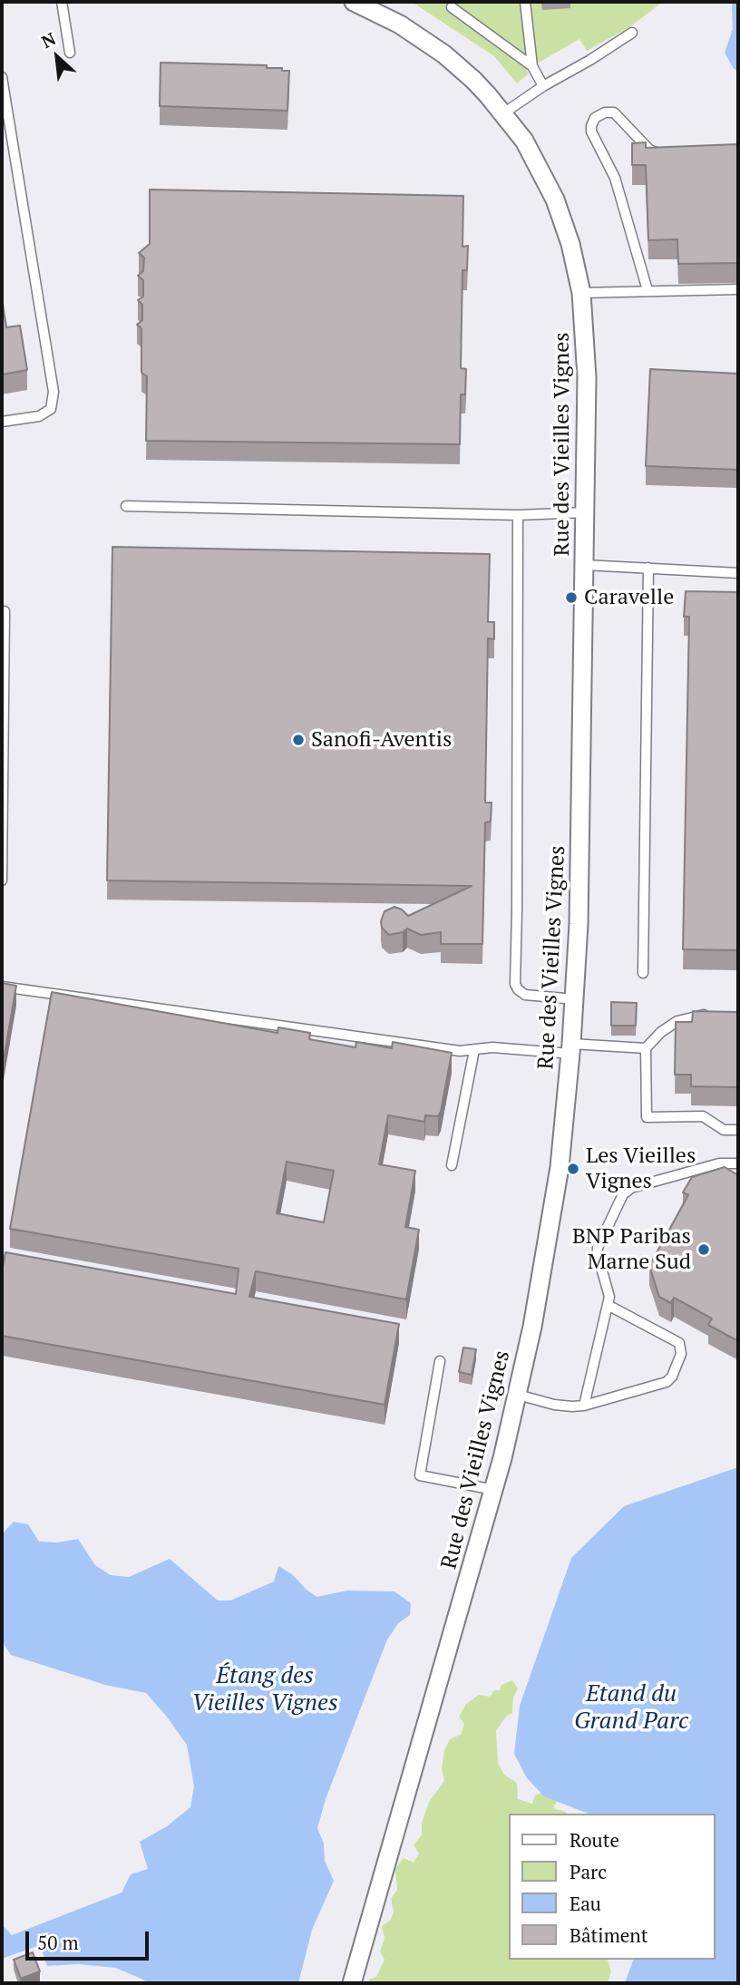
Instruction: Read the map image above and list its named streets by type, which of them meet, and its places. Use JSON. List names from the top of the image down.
{
  "streets": {
    "street": ["Rue des Vieilles Vignes"]
  },
  "water": ["Étang des Vieilles Vignes", "Etand du Grand Parc"],
  "places": [
    "Caravelle",
    "Sanofi-Aventis",
    "Les Vieilles Vignes",
    "BNP Paribas Marne Sud"
  ],
  "legend": [
    "Route",
    "Parc",
    "Eau",
    "Bâtiment"
  ],
  "scale_bar": "50 m",
  "north": "top left"
}
